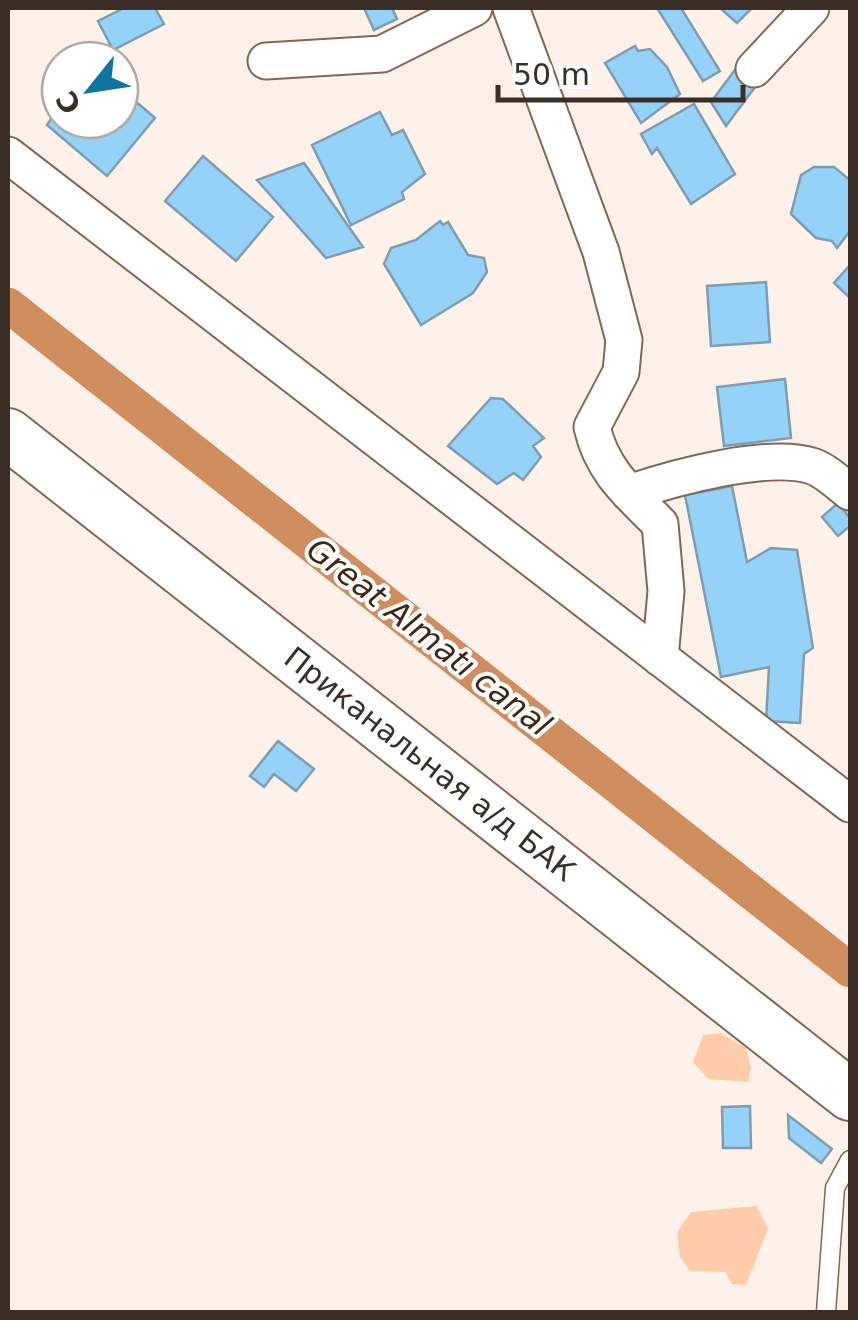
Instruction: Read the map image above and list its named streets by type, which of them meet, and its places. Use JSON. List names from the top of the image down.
{
  "streets": {
    "main road": ["Приканальная а/д БАК"]
  },
  "water": ["Great Almatı canal"],
  "scale_bar": "50 m",
  "north": "bottom left"
}
